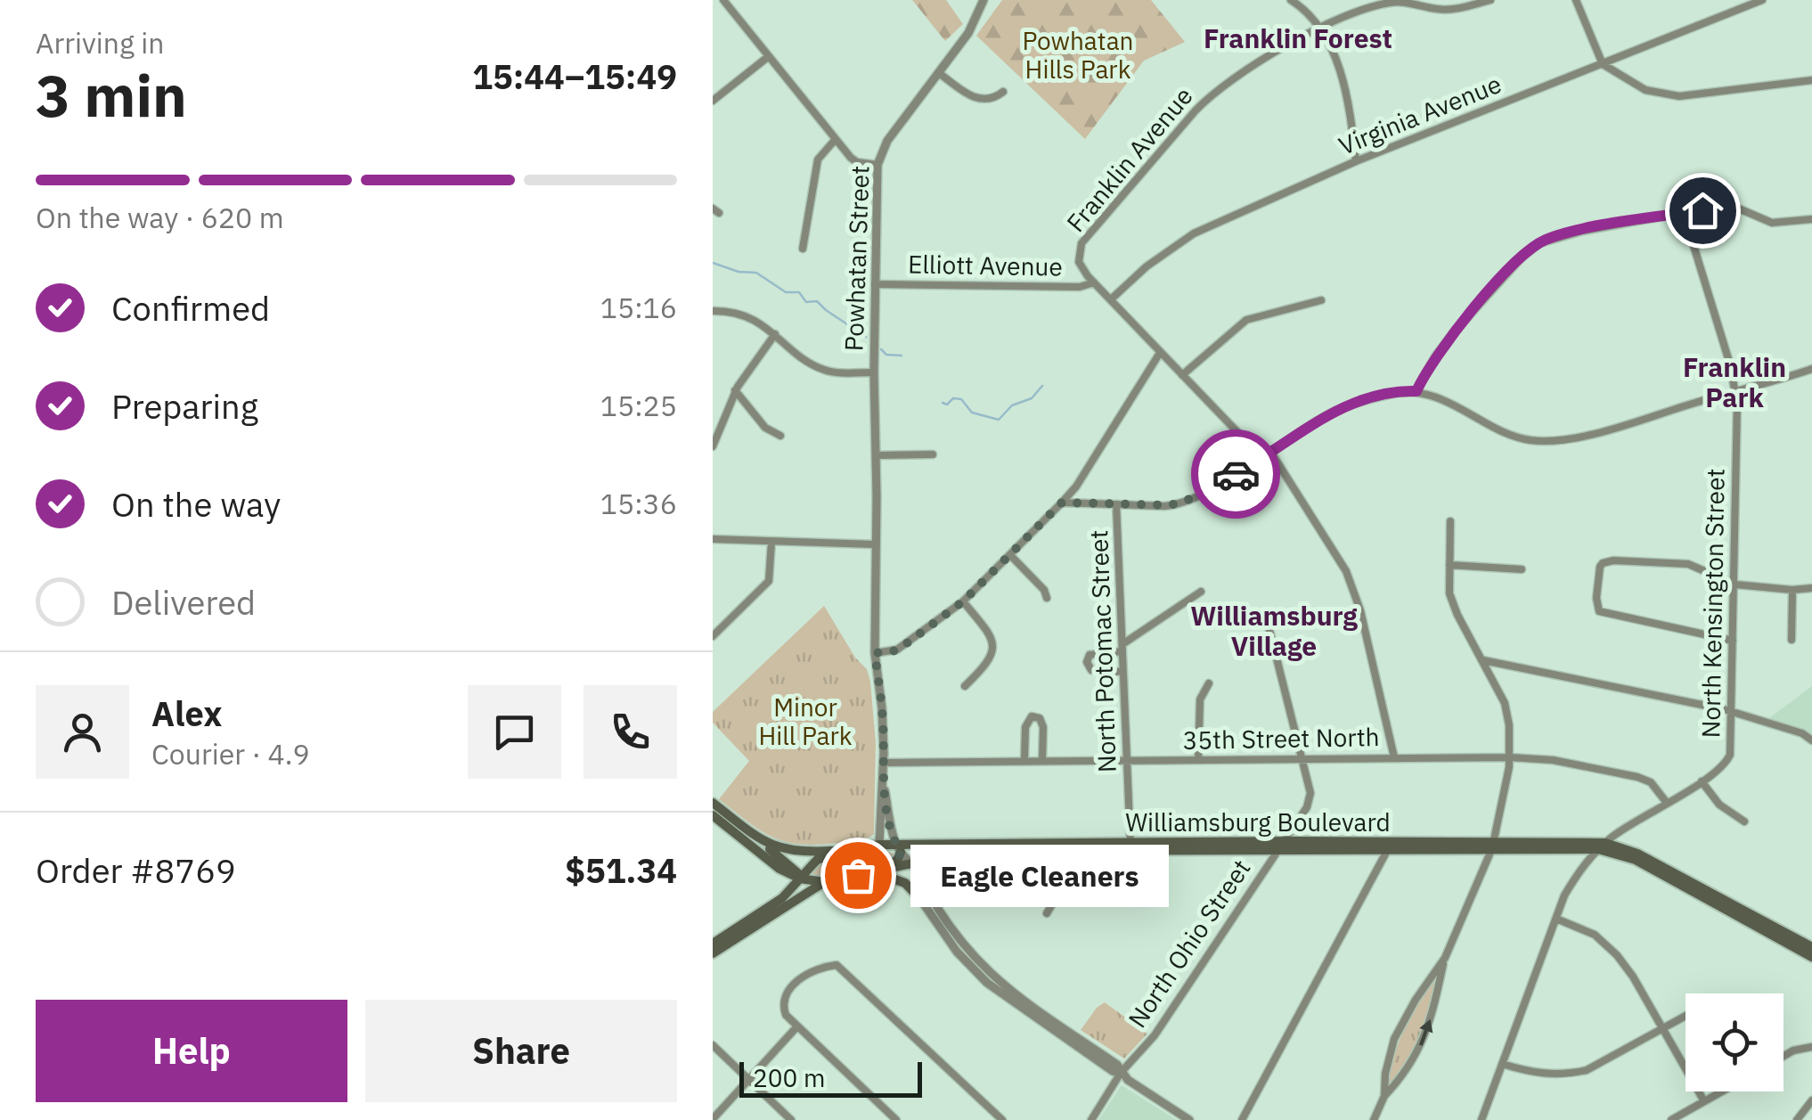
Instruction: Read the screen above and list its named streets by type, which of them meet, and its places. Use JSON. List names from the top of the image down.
{
  "streets": {
    "main road": ["Williamsburg Boulevard"],
    "street": [
      "Virginia Avenue",
      "Franklin Avenue",
      "Powhatan Street",
      "Elliott Avenue",
      "North Kensington Street",
      "North Potomac Street",
      "35th Street North",
      "North Ohio Street"
    ]
  },
  "crossings": [
    ["Franklin Avenue", "Elliott Avenue"],
    ["Powhatan Street", "Elliott Avenue"],
    ["Powhatan Street", "35th Street North"],
    ["North Kensington Street", "35th Street North"],
    ["North Kensington Street", "Williamsburg Boulevard"],
    ["North Potomac Street", "35th Street North"],
    ["North Potomac Street", "Williamsburg Boulevard"],
    ["35th Street North", "North Ohio Street"],
    ["Williamsburg Boulevard", "North Ohio Street"]
  ],
  "districts": ["Franklin Forest", "Franklin Park", "Williamsburg Village"],
  "parks": ["Powhatan Hills Park", "Minor Hill Park"],
  "places": ["Eagle Cleaners"],
  "scale_bar": "200 m",
  "page": {
    "heading": ["3 min", "Arriving in", "15:44–15:49"],
    "panel": [
      "Alex",
      "Courier · 4.9",
      "Order #8769",
      "$51.34"
    ],
    "bar": "On the way · 620 m",
    "list": [
      ["Confirmed", "15:16"],
      ["Preparing", "15:25"],
      ["On the way", "15:36"],
      "Delivered"
    ],
    "bubble": "Eagle Cleaners",
    "buttons": ["Help", "Share"],
    "scale": "200 m"
  }
}
